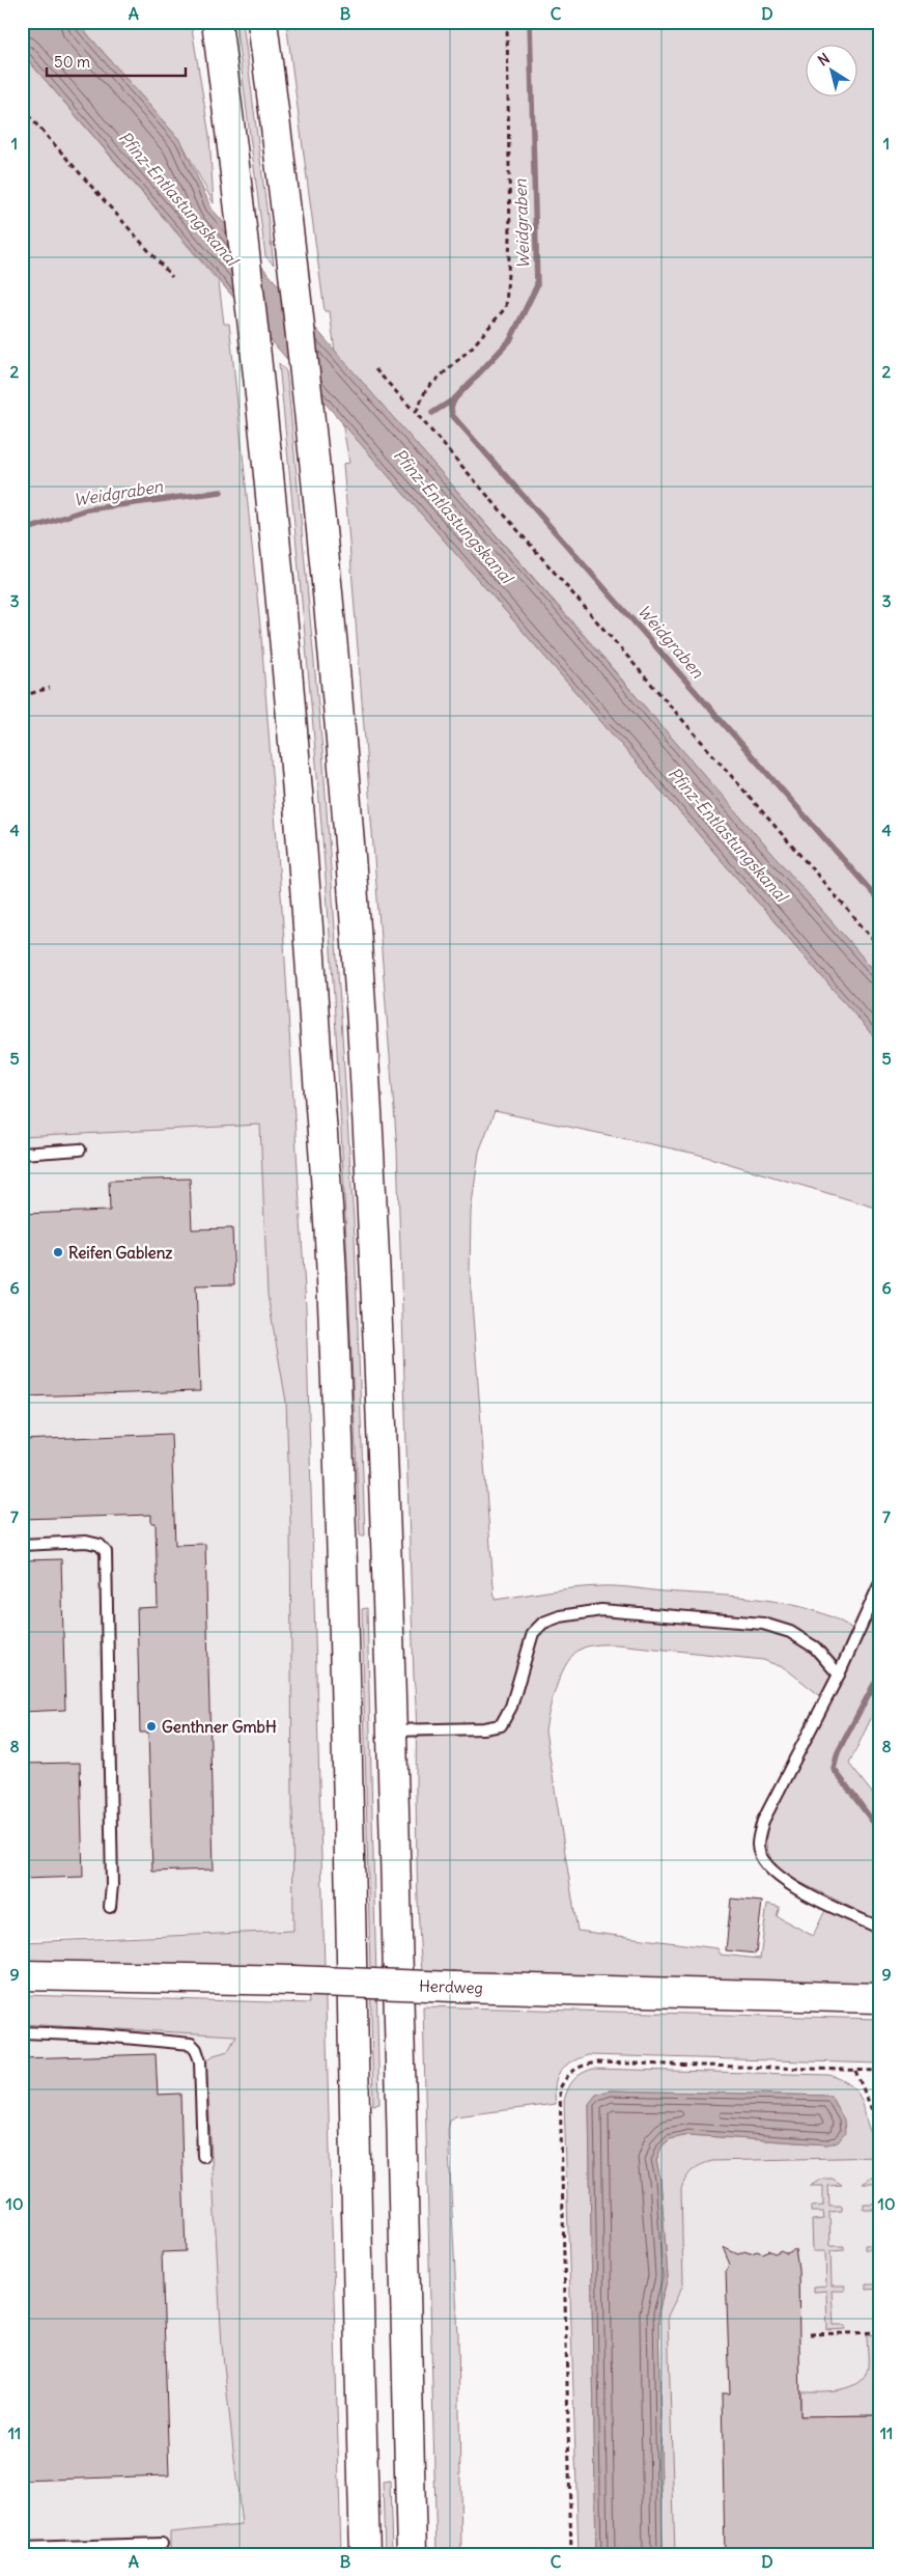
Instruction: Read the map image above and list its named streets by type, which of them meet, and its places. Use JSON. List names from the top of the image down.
{
  "streets": {
    "main road": ["Herdweg"]
  },
  "water": ["Pfinz-Entlastungskanal", "Weidgraben"],
  "places": ["Reifen Gablenz", "Genthner GmbH"],
  "scale_bar": "50 m",
  "north": "top left",
  "grid": {
    "columns": [
      "A",
      "B",
      "C",
      "D"
    ],
    "rows": [
      "1",
      "2",
      "3",
      "4",
      "5",
      "6",
      "7",
      "8",
      "9",
      "10",
      "11"
    ]
  }
}
